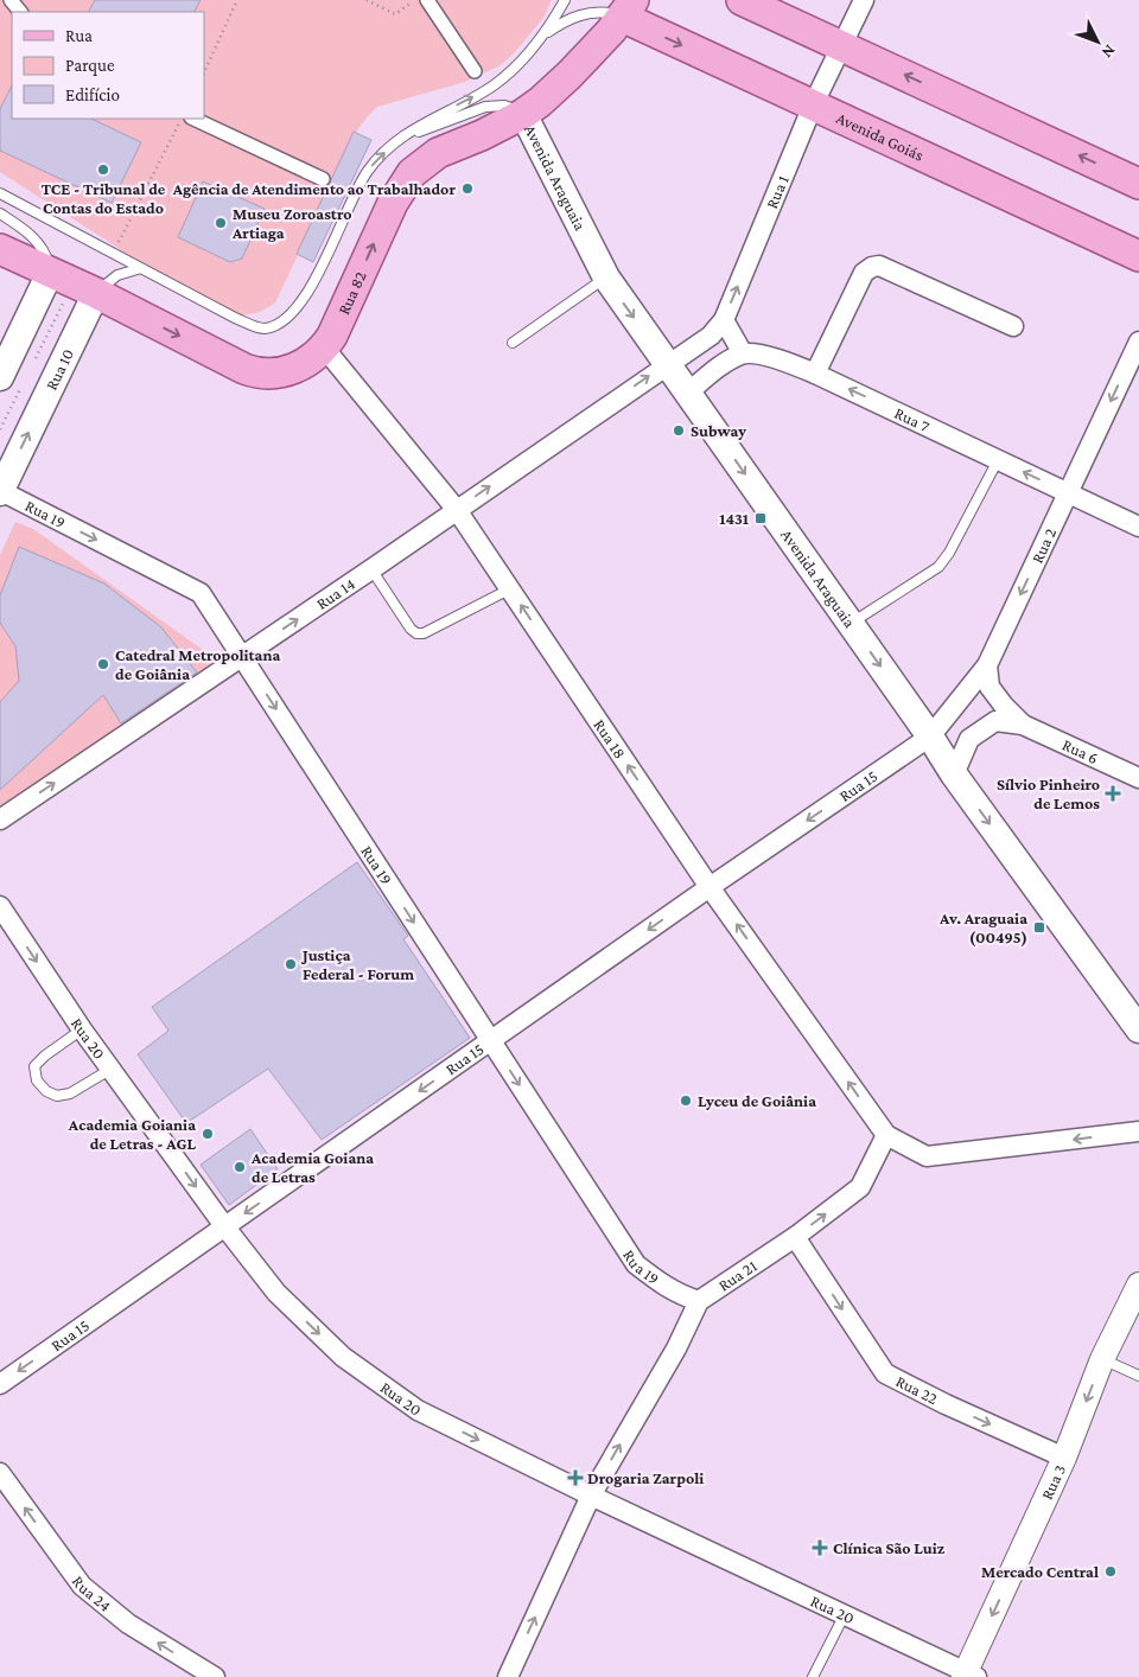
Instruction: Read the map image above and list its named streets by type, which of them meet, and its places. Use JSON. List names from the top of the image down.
{
  "streets": {
    "main road": [
      "Avenida Goiás",
      "Avenida Araguaia",
      "Rua 82",
      "Rua 10"
    ],
    "street": [
      "Rua 1",
      "Rua 7",
      "Rua 19",
      "Rua 2",
      "Rua 14",
      "Rua 18",
      "Rua 6",
      "Rua 15",
      "Rua 20",
      "Rua 21",
      "Rua 22",
      "Rua 3",
      "Rua 24"
    ]
  },
  "crossings": [
    ["Avenida Goiás", "Rua 1"],
    ["Avenida Goiás", "Rua 82"],
    ["Avenida Araguaia", "Rua 1"],
    ["Avenida Araguaia", "Rua 82"],
    ["Avenida Araguaia", "Rua 2"],
    ["Avenida Araguaia", "Rua 14"],
    ["Avenida Araguaia", "Rua 6"],
    ["Avenida Araguaia", "Rua 15"],
    ["Rua 1", "Rua 14"],
    ["Rua 82", "Rua 10"],
    ["Rua 82", "Rua 18"],
    ["Rua 10", "Rua 19"],
    ["Rua 7", "Rua 2"],
    ["Rua 19", "Rua 14"],
    ["Rua 19", "Rua 15"],
    ["Rua 19", "Rua 21"],
    ["Rua 2", "Rua 6"],
    ["Rua 2", "Rua 15"],
    ["Rua 14", "Rua 18"],
    ["Rua 18", "Rua 15"],
    ["Rua 18", "Rua 21"],
    ["Rua 15", "Rua 20"],
    ["Rua 20", "Rua 3"],
    ["Rua 21", "Rua 22"],
    ["Rua 22", "Rua 3"]
  ],
  "one_way": [
    "Avenida Araguaia",
    "Rua 1",
    "Rua 82",
    "Rua 10",
    "Rua 7",
    "Rua 19",
    "Rua 2",
    "Rua 14",
    "Rua 18",
    "Rua 15",
    "Rua 20",
    "Rua 21",
    "Rua 22",
    "Rua 3",
    "Rua 24"
  ],
  "places": {
    "other": [
      "TCE - Tribunal de Contas do Estado",
      "Agência de Atendimento ao Trabalhador",
      "Museu Zoroastro Artiaga",
      "Subway",
      "Catedral Metropolitana de Goiânia",
      "Justiça Federal - Forum",
      "Lyceu de Goiânia",
      "Academia Goiania de Letras - AGL",
      "Academia Goiana de Letras",
      "Mercado Central"
    ],
    "transit": ["1431", "Av. Araguaia (00495)"],
    "health": ["Sílvio Pinheiro de Lemos", "Drogaria Zarpoli", "Clínica São Luiz"]
  },
  "legend": ["Rua", "Parque", "Edifício"],
  "north": "bottom right"
}
